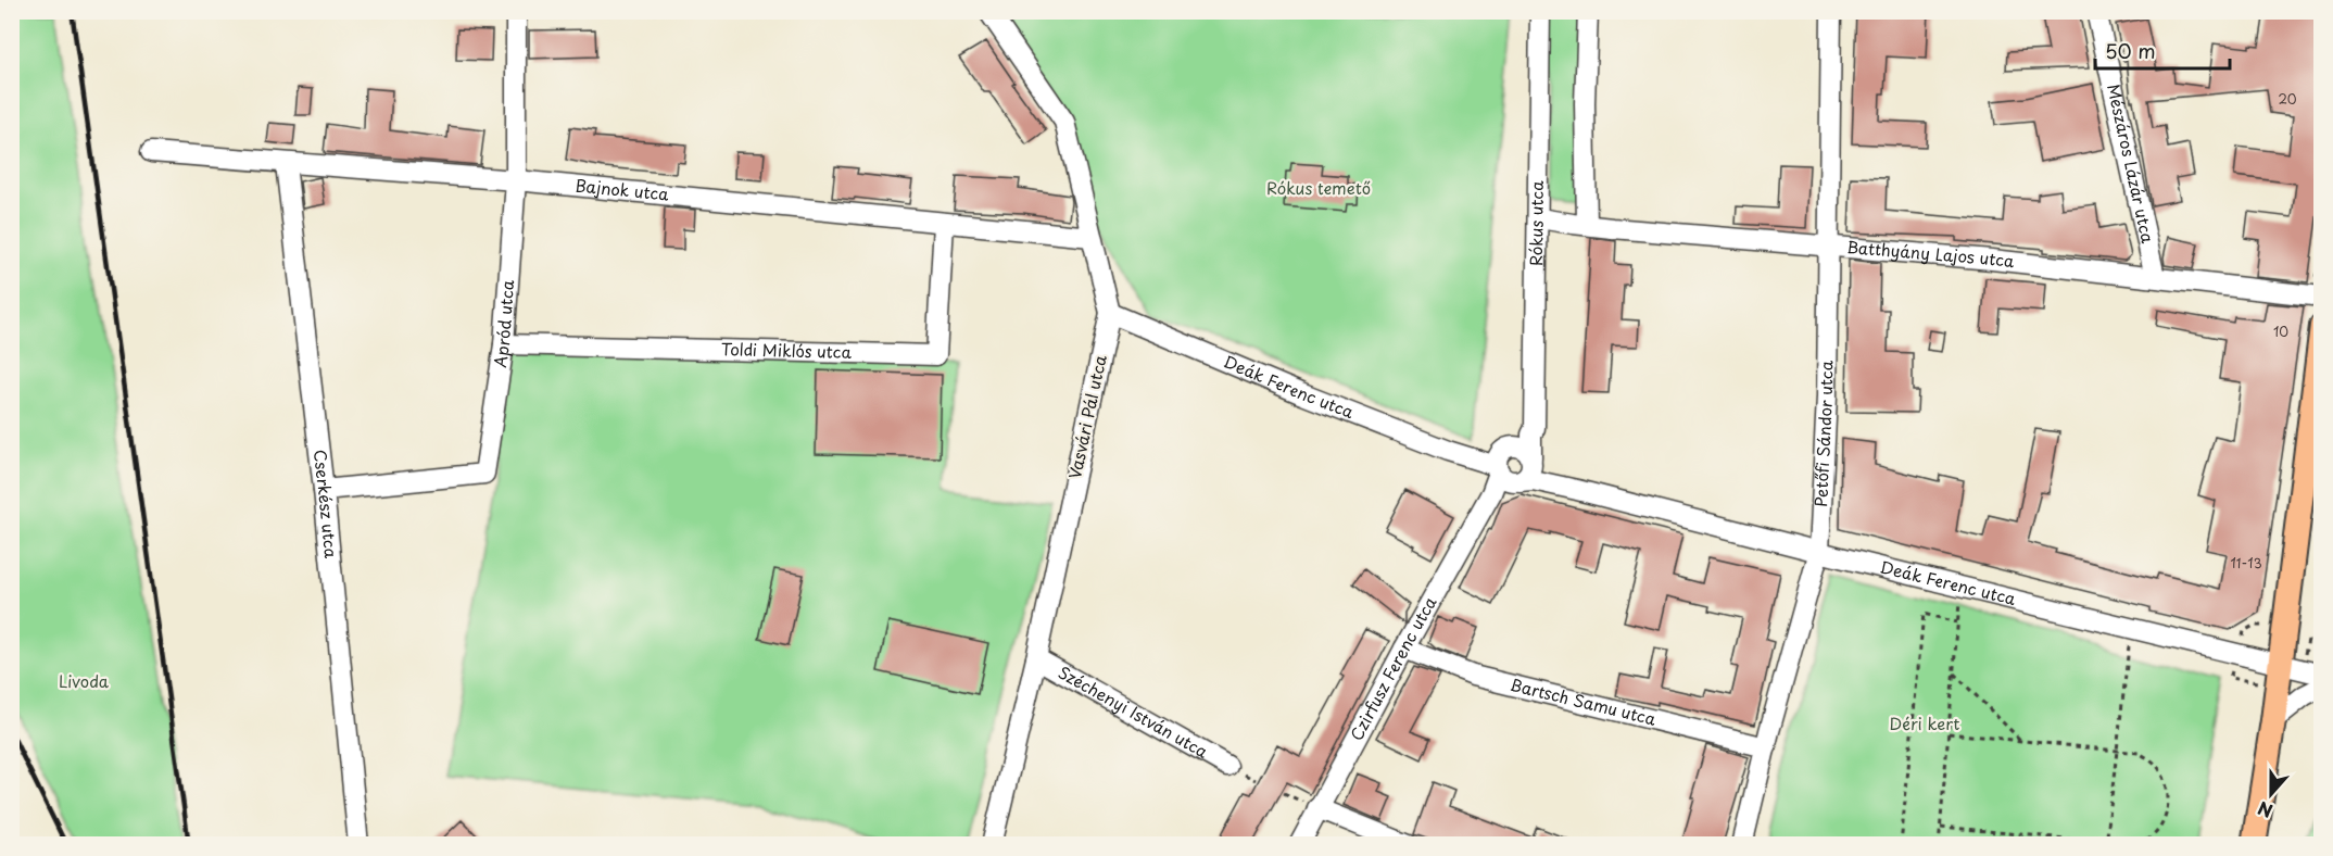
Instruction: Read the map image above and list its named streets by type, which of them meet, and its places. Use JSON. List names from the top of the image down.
{
  "streets": {
    "street": [
      "Mészáros Lázár utca",
      "Bajnok utca",
      "Rókus utca",
      "Batthyány Lajos utca",
      "Apród utca",
      "Toldi Miklós utca",
      "Deák Ferenc utca",
      "Vasvári Pál utca",
      "Petőfi Sándor utca",
      "Cserkész utca",
      "Czirfusz Ferenc utca",
      "Bartsch Samu utca",
      "Széchenyi István utca"
    ]
  },
  "crossings": [
    ["Mészáros Lázár utca", "Batthyány Lajos utca"],
    ["Bajnok utca", "Apród utca"],
    ["Bajnok utca", "Toldi Miklós utca"],
    ["Bajnok utca", "Vasvári Pál utca"],
    ["Bajnok utca", "Cserkész utca"],
    ["Rókus utca", "Batthyány Lajos utca"],
    ["Batthyány Lajos utca", "Petőfi Sándor utca"],
    ["Apród utca", "Toldi Miklós utca"],
    ["Apród utca", "Cserkész utca"],
    ["Deák Ferenc utca", "Vasvári Pál utca"],
    ["Deák Ferenc utca", "Petőfi Sándor utca"],
    ["Deák Ferenc utca", "Czirfusz Ferenc utca"],
    ["Vasvári Pál utca", "Széchenyi István utca"],
    ["Petőfi Sándor utca", "Bartsch Samu utca"],
    ["Czirfusz Ferenc utca", "Bartsch Samu utca"]
  ],
  "parks": ["Rókus temető", "Livoda", "Déri kert"],
  "house_numbers": ["20", "10", "11-13"],
  "scale_bar": "50 m",
  "north": "bottom"
}
